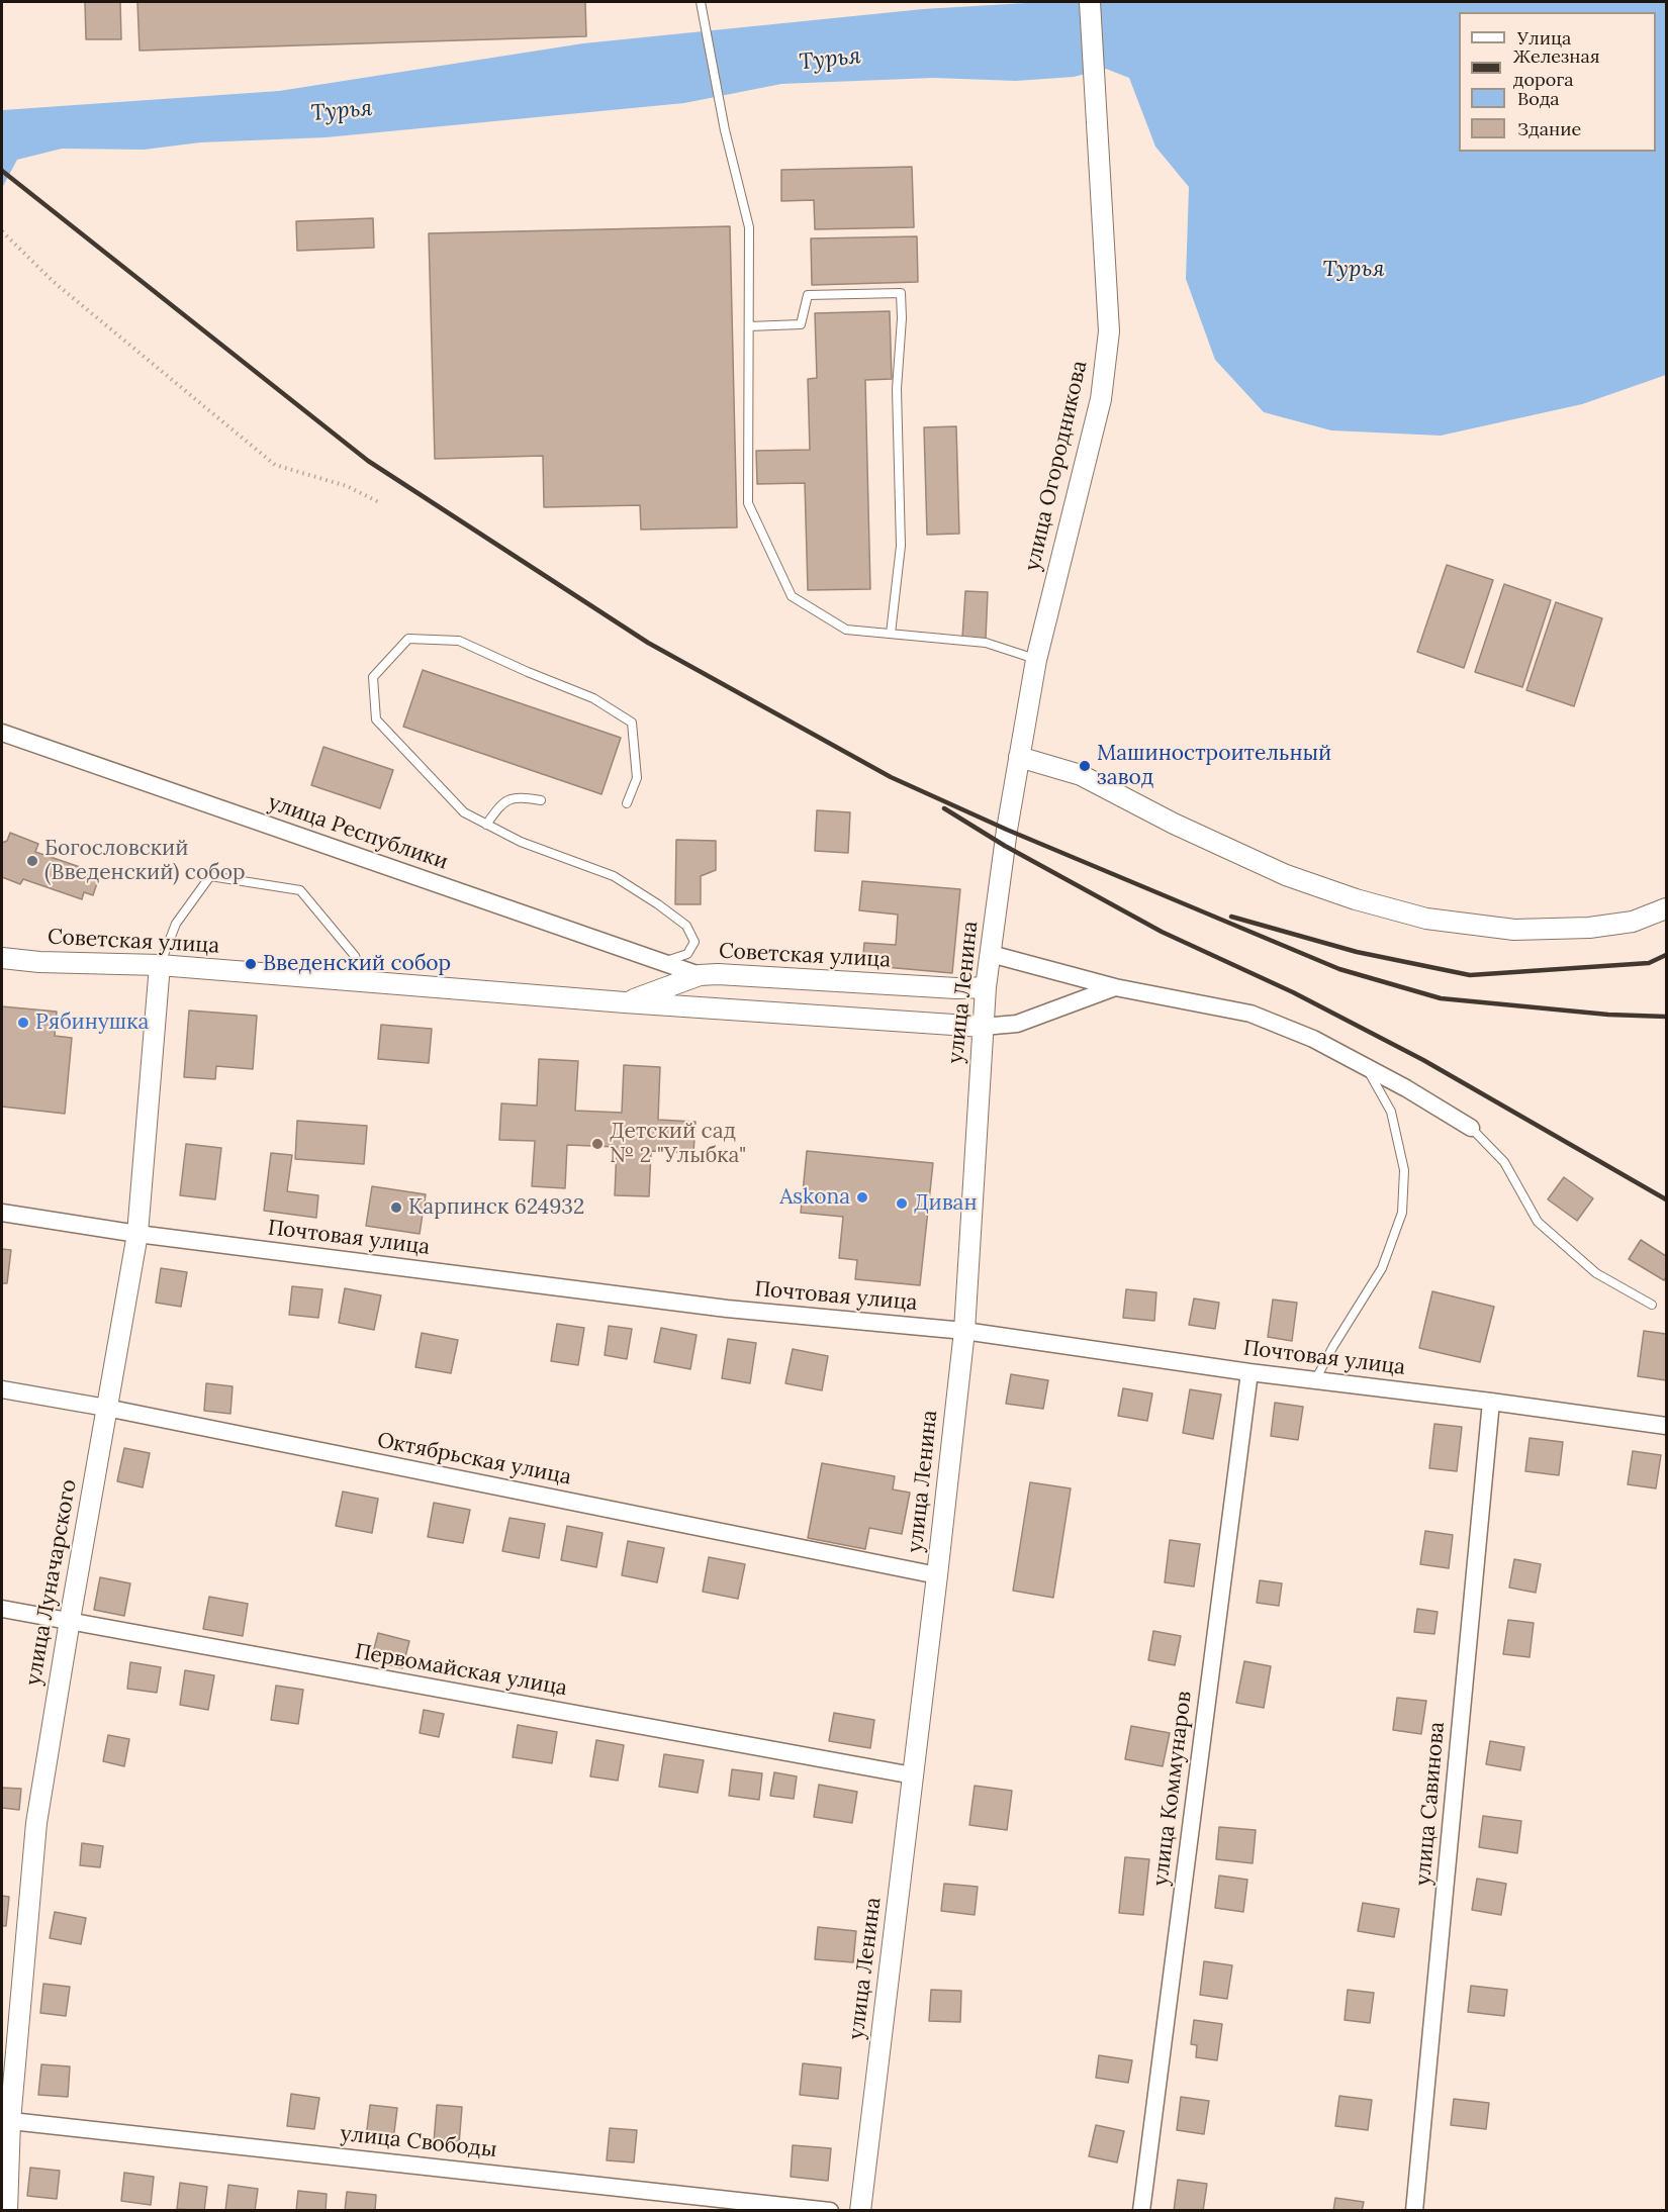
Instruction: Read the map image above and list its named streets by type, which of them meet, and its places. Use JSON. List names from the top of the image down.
{
  "streets": {
    "street": [
      "улица Огородникова",
      "улица Республики",
      "Советская улица",
      "улица Ленина",
      "Почтовая улица",
      "Октябрьская улица",
      "улица Луначарского",
      "Первомайская улица",
      "улица Коммунаров",
      "улица Савинова",
      "улица Свободы"
    ]
  },
  "crossings": [
    ["улица Огородникова", "улица Ленина"],
    ["улица Республики", "Советская улица"],
    ["Советская улица", "улица Ленина"],
    ["Советская улица", "улица Луначарского"],
    ["улица Ленина", "Почтовая улица"],
    ["улица Ленина", "Октябрьская улица"],
    ["улица Ленина", "Первомайская улица"],
    ["Почтовая улица", "улица Луначарского"],
    ["Почтовая улица", "улица Коммунаров"],
    ["Почтовая улица", "улица Савинова"],
    ["Октябрьская улица", "улица Луначарского"],
    ["улица Луначарского", "Первомайская улица"],
    ["улица Луначарского", "улица Свободы"]
  ],
  "water": ["Турья"],
  "places": [
    "Машиностроительный завод",
    "Богословский (Введенский) собор",
    "Введенский собор",
    "Рябинушка",
    "Детский сад № 2 \"Улыбка\"",
    "Askona",
    "Диван",
    "Карпинск 624932"
  ],
  "legend": [
    "Улица",
    "Железная дорога",
    "Вода",
    "Здание"
  ]
}
